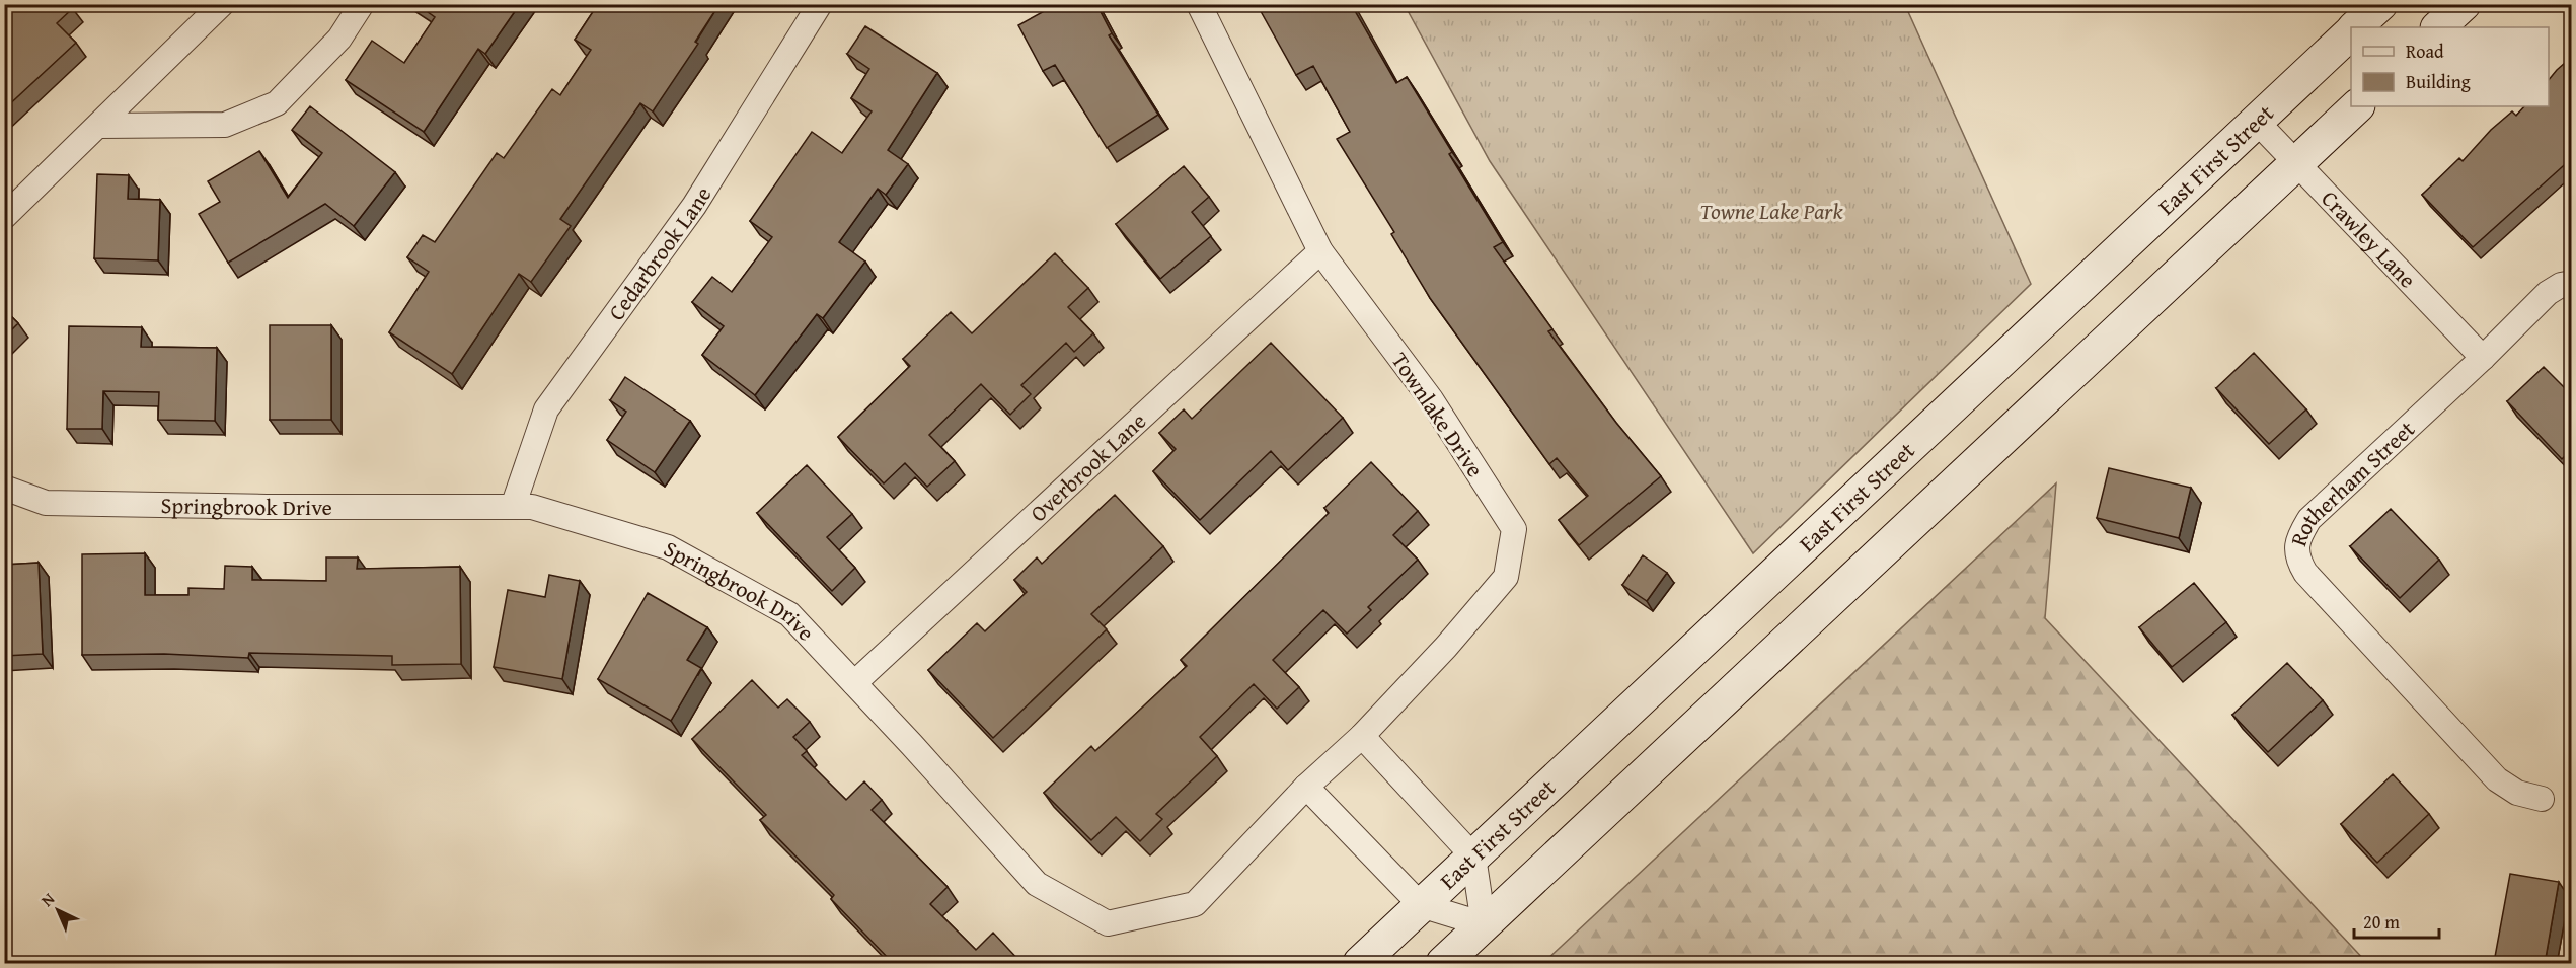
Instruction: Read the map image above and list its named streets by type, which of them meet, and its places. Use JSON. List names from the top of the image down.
{
  "streets": {
    "main road": ["East First Street"],
    "street": [
      "Crawley Lane",
      "Cedarbrook Lane",
      "Townlake Drive",
      "Overbrook Lane",
      "Rotherham Street",
      "Springbrook Drive"
    ]
  },
  "crossings": [
    ["East First Street", "Crawley Lane"],
    ["Crawley Lane", "Rotherham Street"],
    ["Cedarbrook Lane", "Springbrook Drive"],
    ["Townlake Drive", "Overbrook Lane"],
    ["Townlake Drive", "Springbrook Drive"],
    ["Overbrook Lane", "Springbrook Drive"]
  ],
  "parks": ["Towne Lake Park"],
  "legend": ["Road", "Building"],
  "scale_bar": "20 m",
  "north": "top left"
}
